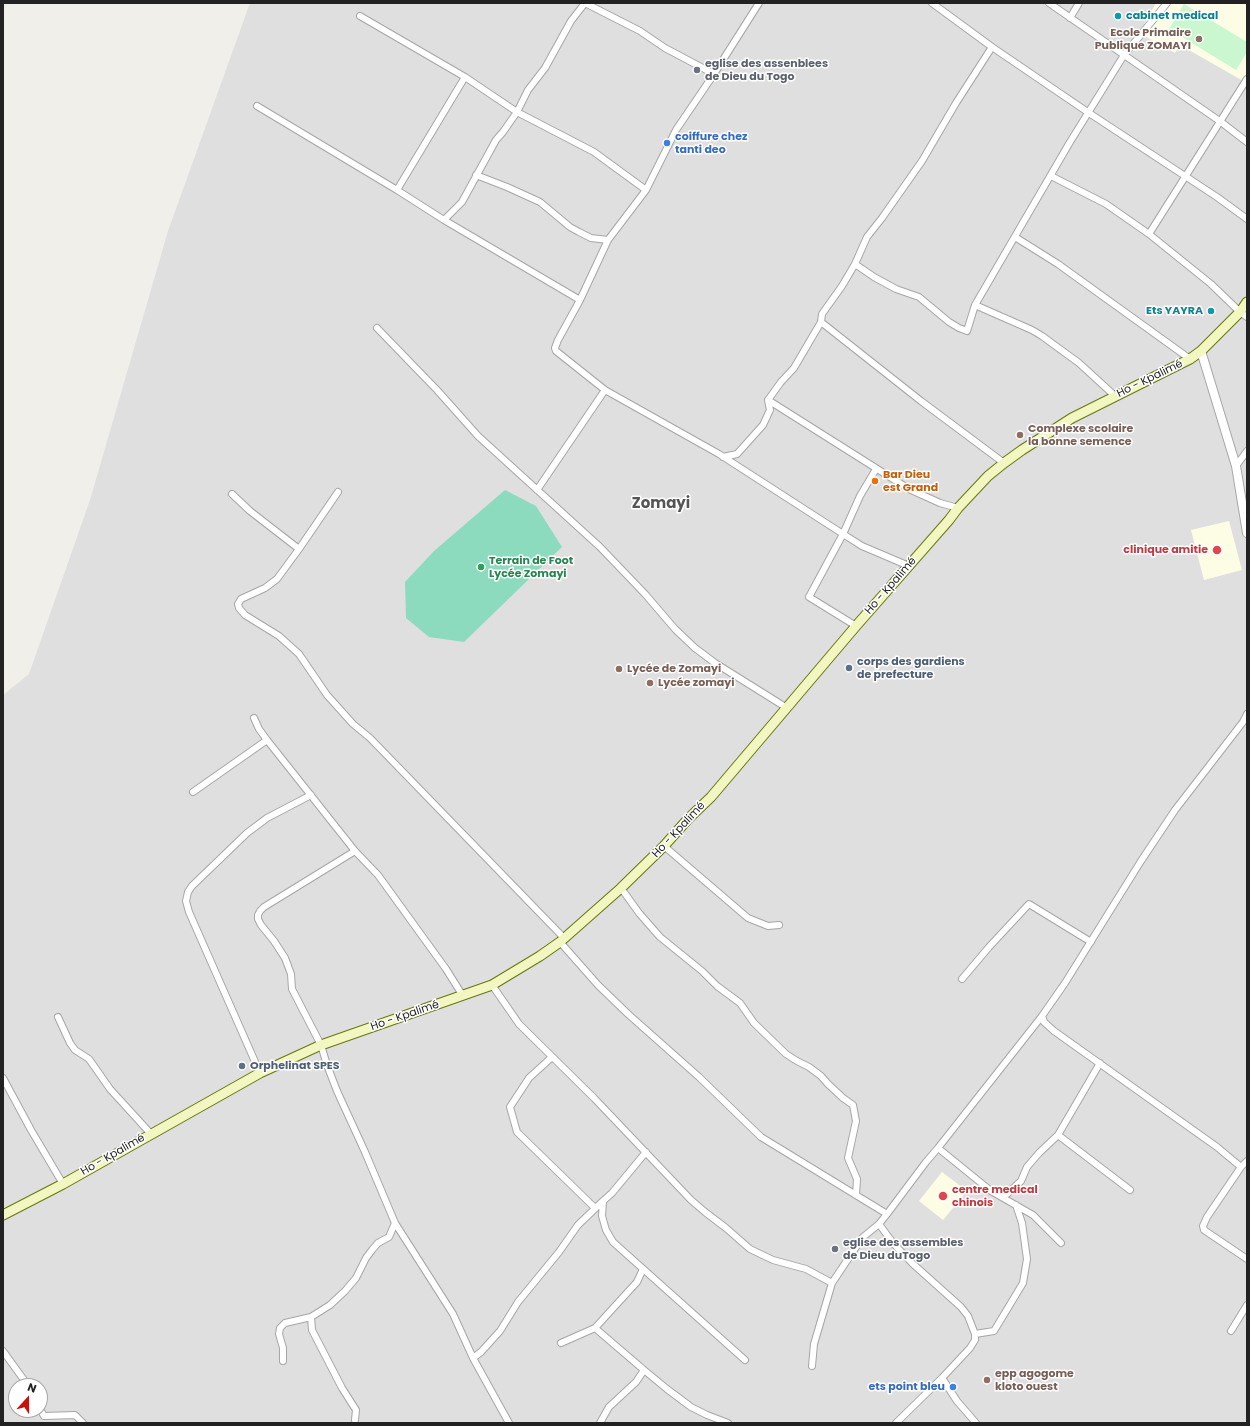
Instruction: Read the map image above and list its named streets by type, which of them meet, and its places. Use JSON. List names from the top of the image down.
{
  "streets": {
    "main road": ["Ho - Kpalimé"]
  },
  "districts": ["Zomayi"],
  "places": [
    "cabinet medical",
    "Ecole Primaire Publique ZOMAYI",
    "eglise des assenblees de Dieu du Togo",
    "coiffure chez tanti deo",
    "Ets YAYRA",
    "Complexe scolaire la bonne semence",
    "Bar Dieu est Grand",
    "clinique amitie",
    "Terrain de Foot Lycée Zomayi",
    "corps des gardiens de prefecture",
    "Lycée de Zomayi",
    "Lycée zomayi",
    "Orphelinat SPES",
    "centre medical chinois",
    "eglise des assembles de Dieu duTogo",
    "epp agogome kloto ouest",
    "ets point bleu"
  ],
  "north": "top"
}
